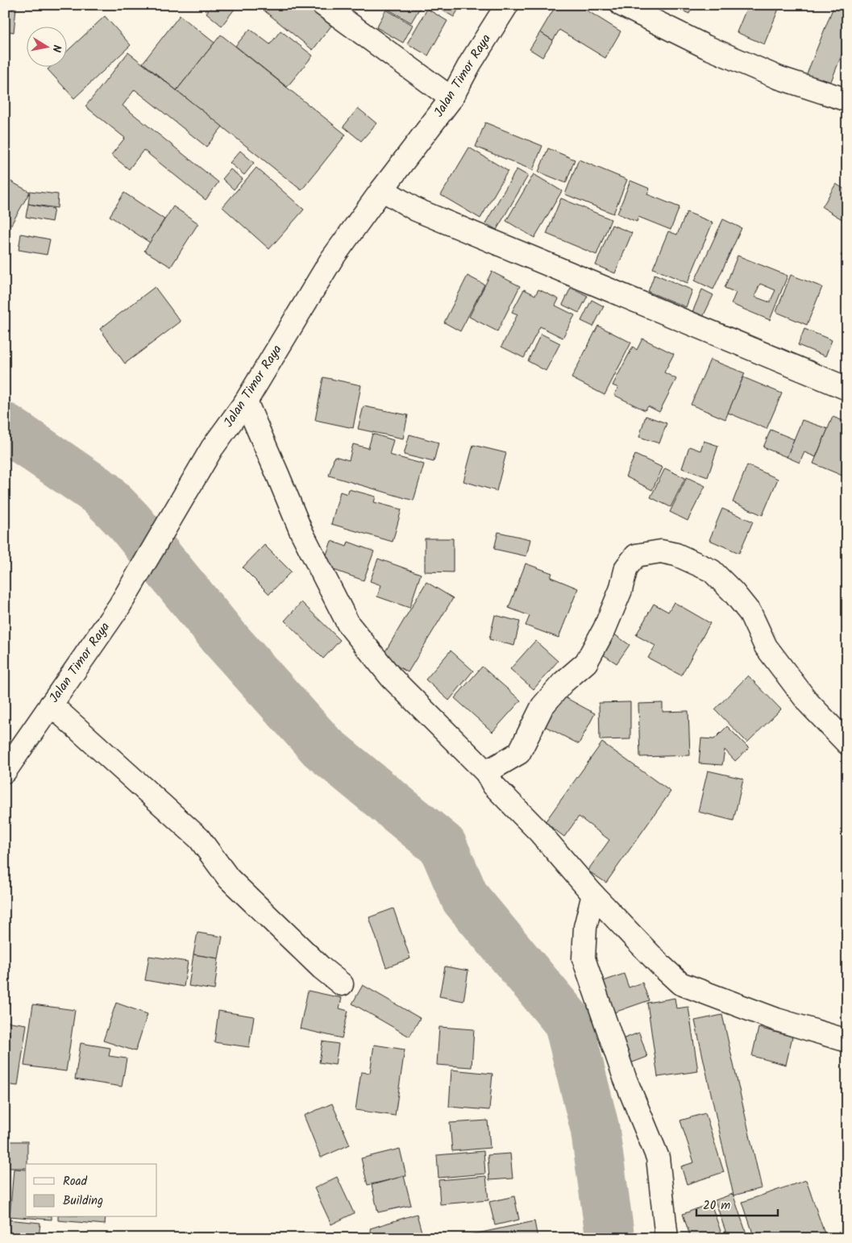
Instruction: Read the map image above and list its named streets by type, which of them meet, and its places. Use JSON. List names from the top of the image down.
{
  "streets": {
    "main road": ["Jalan Timor Raya"]
  },
  "legend": ["Road", "Building"],
  "scale_bar": "20 m",
  "north": "right"
}
